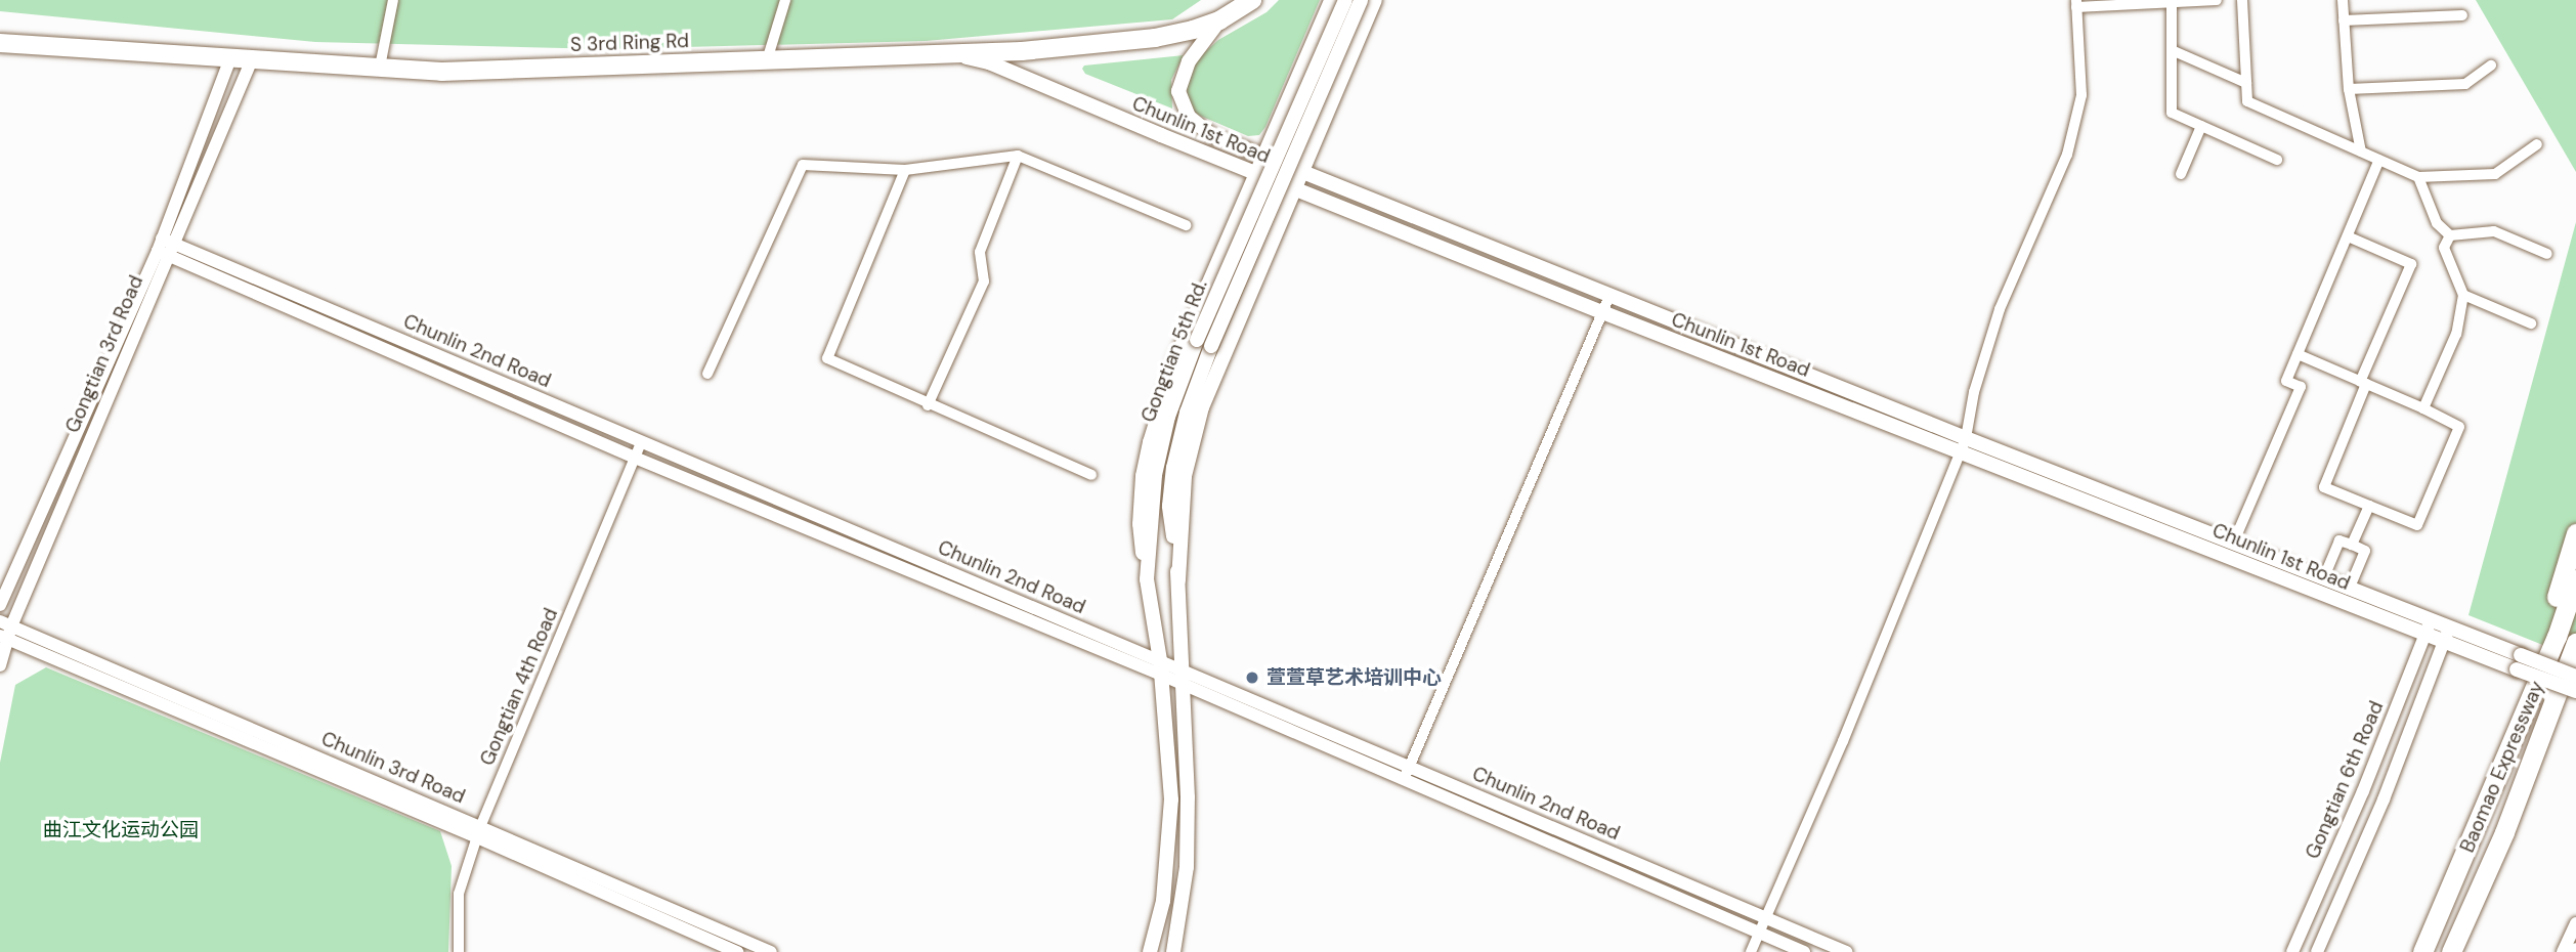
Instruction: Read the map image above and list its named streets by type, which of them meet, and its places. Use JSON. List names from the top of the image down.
{
  "streets": {
    "highway": ["S 3rd Ring Rd", "Baomao Expressway"],
    "main road": ["Chunlin 1st Road", "Gongtian 5th Rd."],
    "street": [
      "Chunlin 2nd Road",
      "Gongtian 3rd Road",
      "Gongtian 4th Road",
      "Chunlin 3rd Road",
      "Gongtian 6th Road"
    ]
  },
  "crossings": [
    ["S 3rd Ring Rd", "Chunlin 1st Road"],
    ["S 3rd Ring Rd", "Gongtian 3rd Road"],
    ["Chunlin 1st Road", "Gongtian 6th Road"],
    ["Chunlin 2nd Road", "Gongtian 5th Rd."],
    ["Chunlin 2nd Road", "Gongtian 3rd Road"],
    ["Chunlin 2nd Road", "Gongtian 4th Road"],
    ["Gongtian 3rd Road", "Chunlin 3rd Road"],
    ["Gongtian 4th Road", "Chunlin 3rd Road"]
  ],
  "parks": ["曲江文化运动公园"],
  "places": ["萱萱草艺术培训中心"]
}
